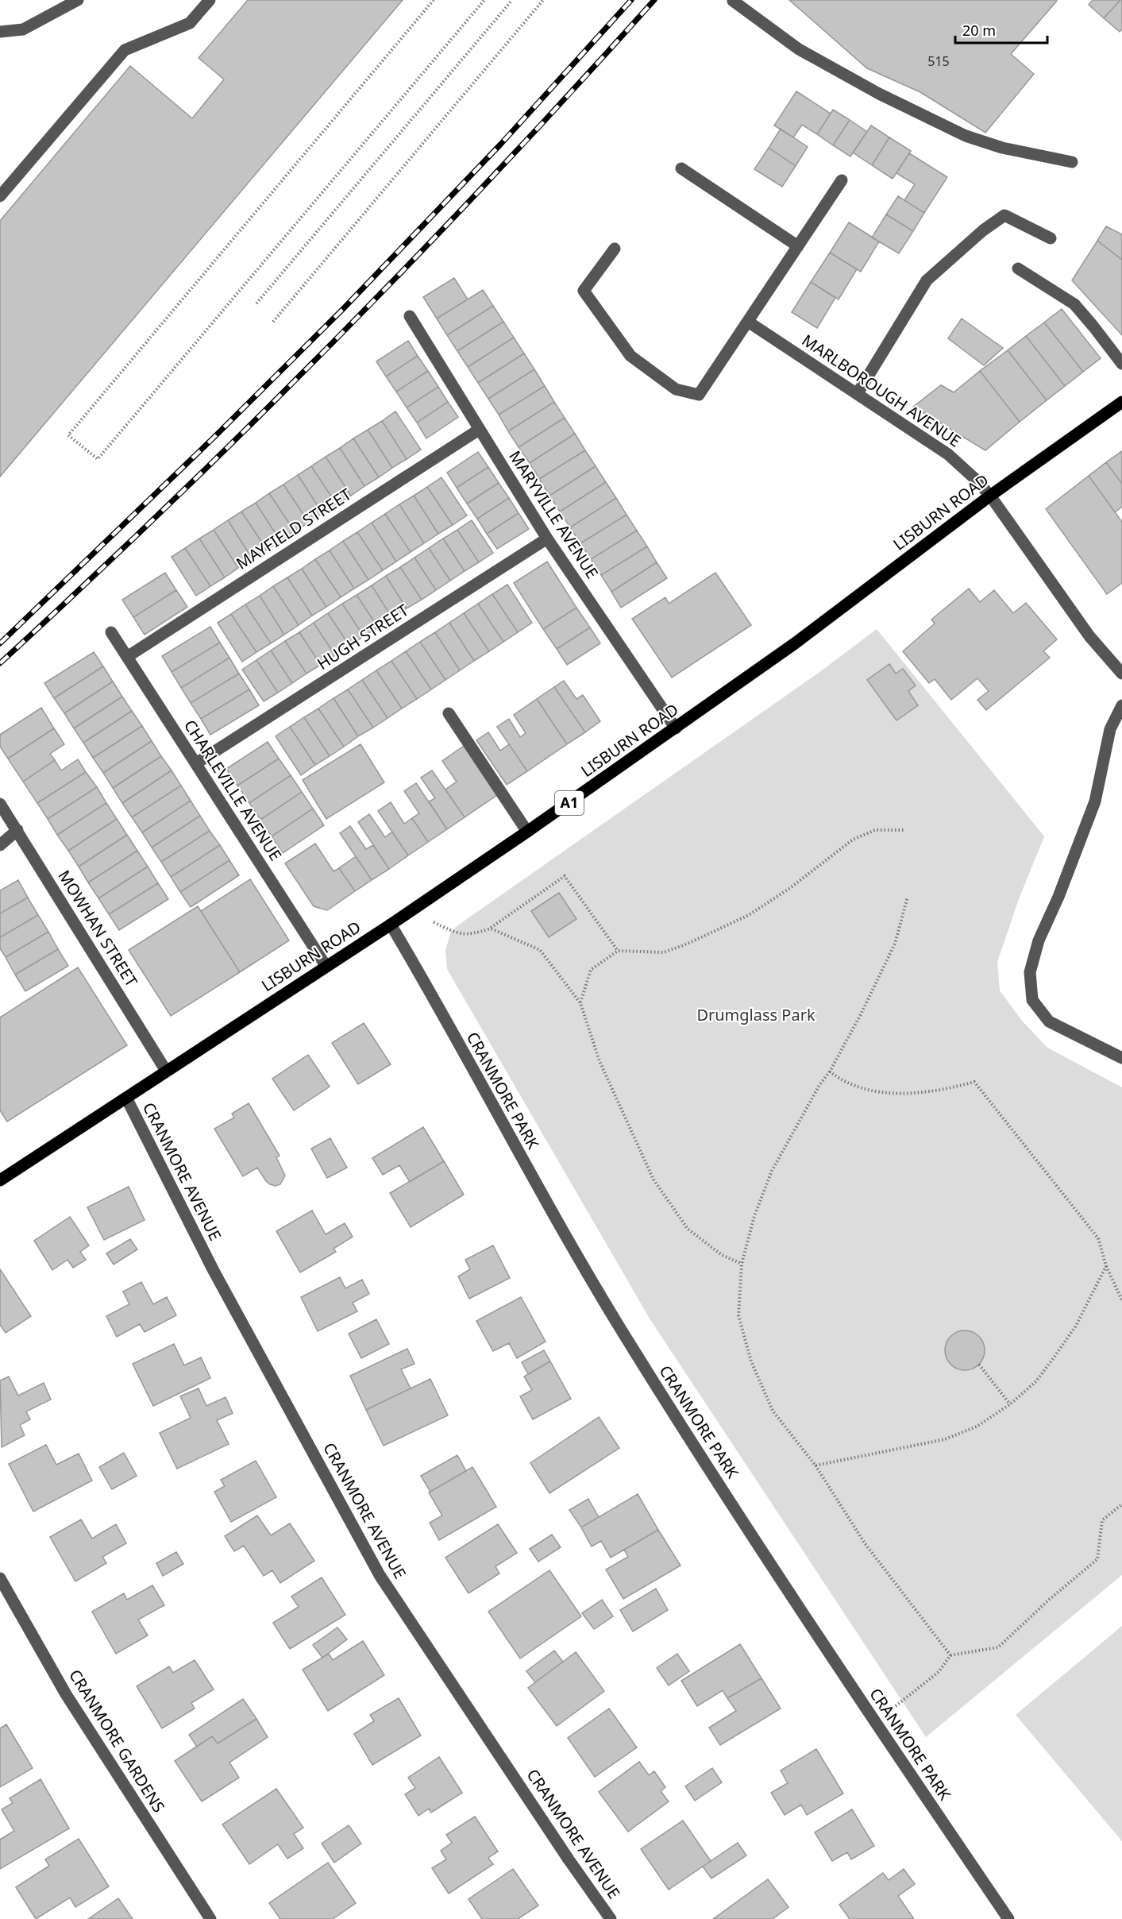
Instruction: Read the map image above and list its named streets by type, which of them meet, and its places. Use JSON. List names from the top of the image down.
{
  "streets": {
    "main road": ["LISBURN ROAD", "A1"],
    "street": [
      "MARLBOROUGH AVENUE",
      "MARYVILLE AVENUE",
      "MAYFIELD STREET",
      "HUGH STREET",
      "CHARLEVILLE AVENUE",
      "MOWHAN STREET",
      "CRANMORE PARK",
      "CRANMORE AVENUE",
      "CRANMORE GARDENS"
    ]
  },
  "crossings": [
    ["MARLBOROUGH AVENUE", "LISBURN ROAD"],
    ["LISBURN ROAD", "MARYVILLE AVENUE"],
    ["LISBURN ROAD", "CHARLEVILLE AVENUE"],
    ["LISBURN ROAD", "MOWHAN STREET"],
    ["LISBURN ROAD", "CRANMORE PARK"],
    ["LISBURN ROAD", "CRANMORE AVENUE"],
    ["MARYVILLE AVENUE", "MAYFIELD STREET"],
    ["MARYVILLE AVENUE", "HUGH STREET"],
    ["MAYFIELD STREET", "CHARLEVILLE AVENUE"],
    ["HUGH STREET", "CHARLEVILLE AVENUE"]
  ],
  "parks": ["Drumglass Park"],
  "house_numbers": ["515"],
  "scale_bar": "20 m"
}
